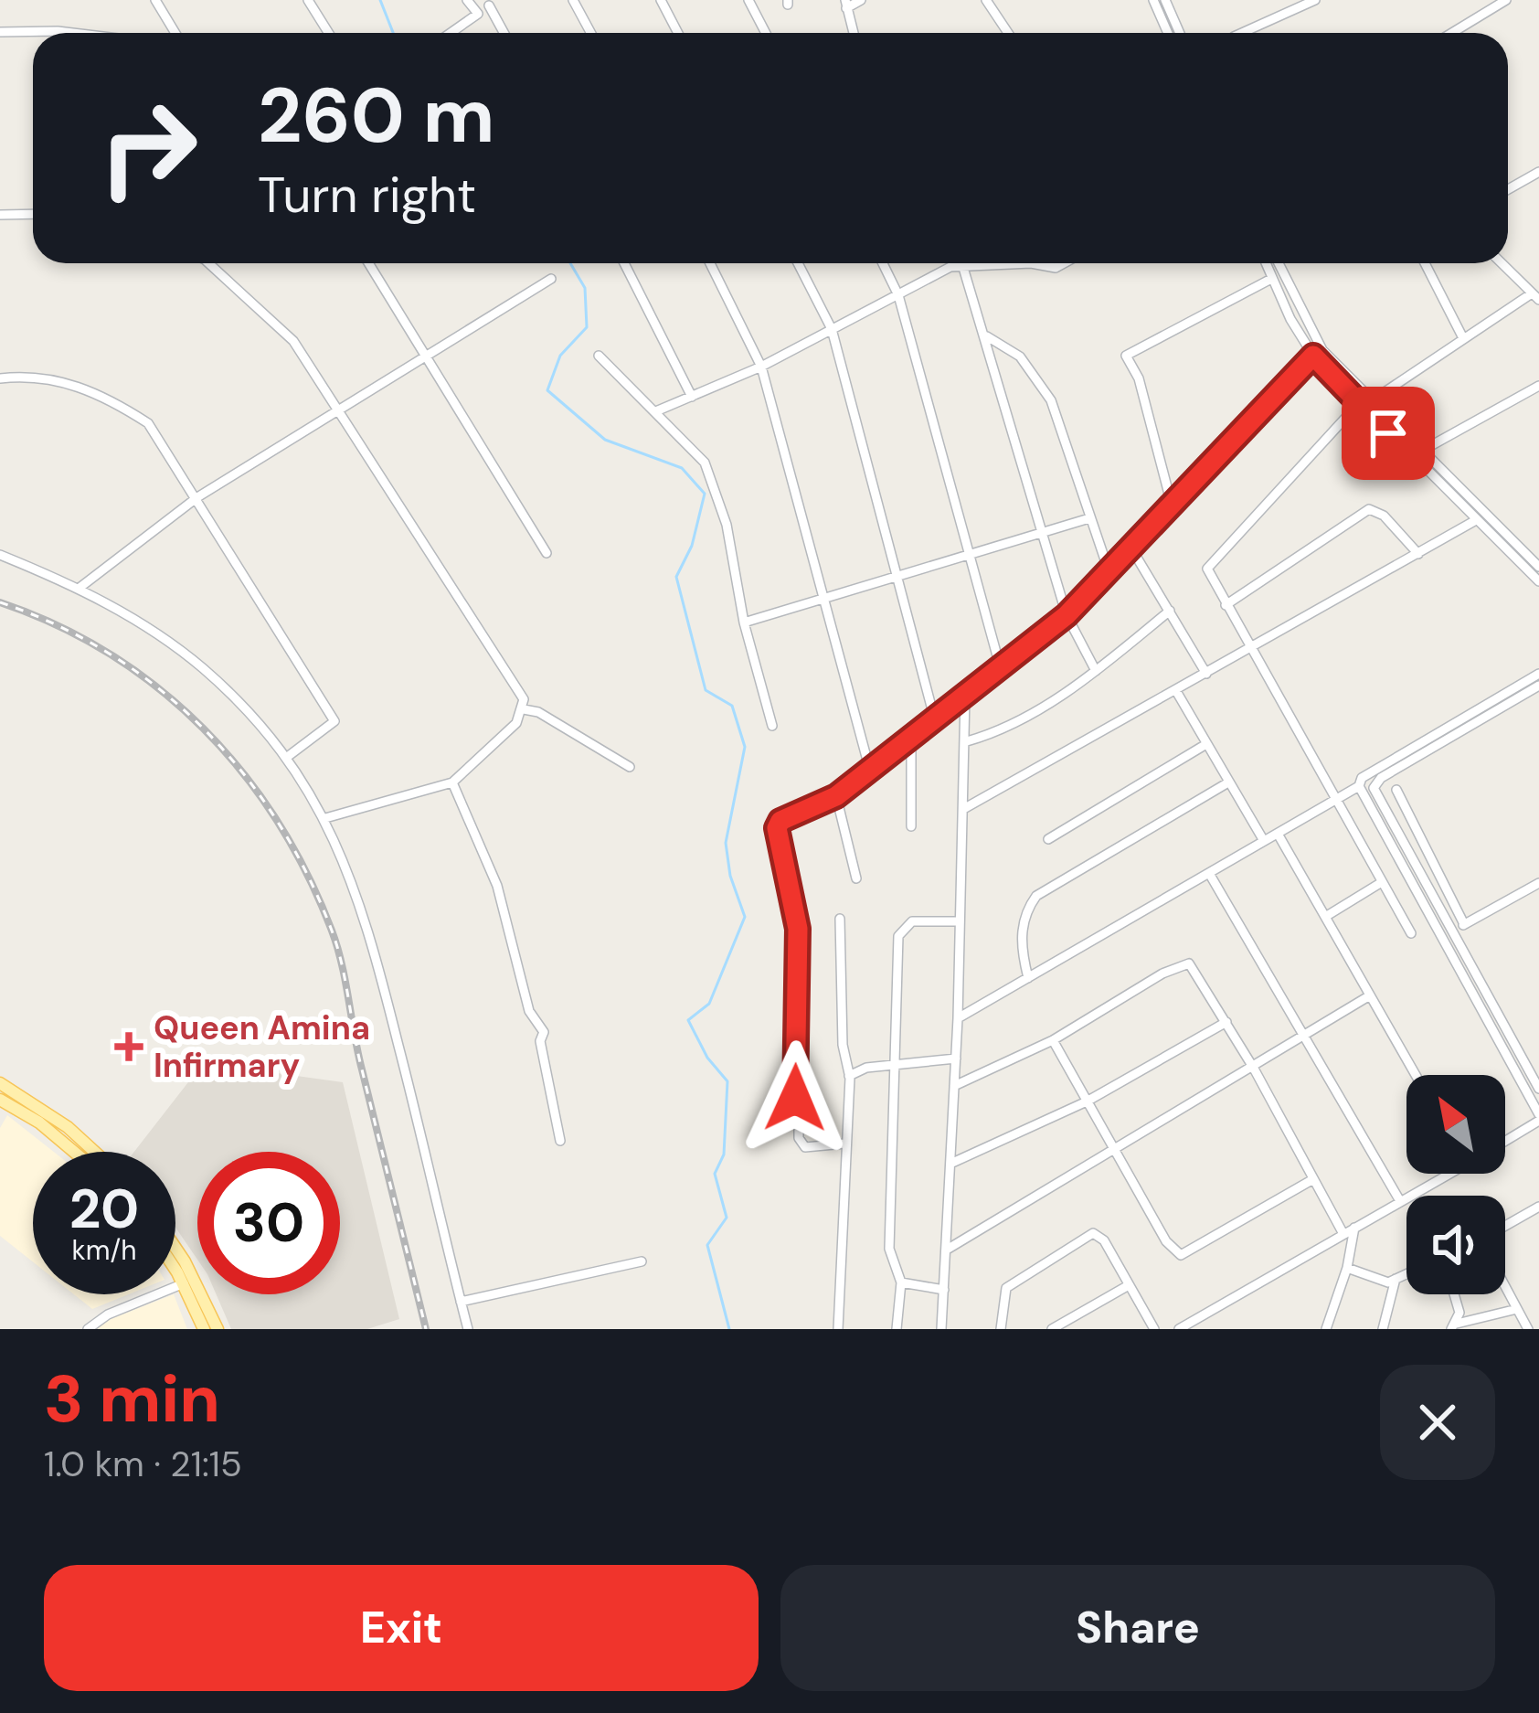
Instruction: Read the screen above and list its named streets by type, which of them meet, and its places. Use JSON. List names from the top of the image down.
{
  "places": {
    "health": ["Queen Amina Infirmary"]
  },
  "north": "top left",
  "page": {
    "turn": ["260 m", "Turn right"],
    "speed": "20 km/h",
    "limit": "30",
    "heading": ["3 min", "1.0 km · 21:15"],
    "buttons": ["Exit", "Share"]
  }
}
